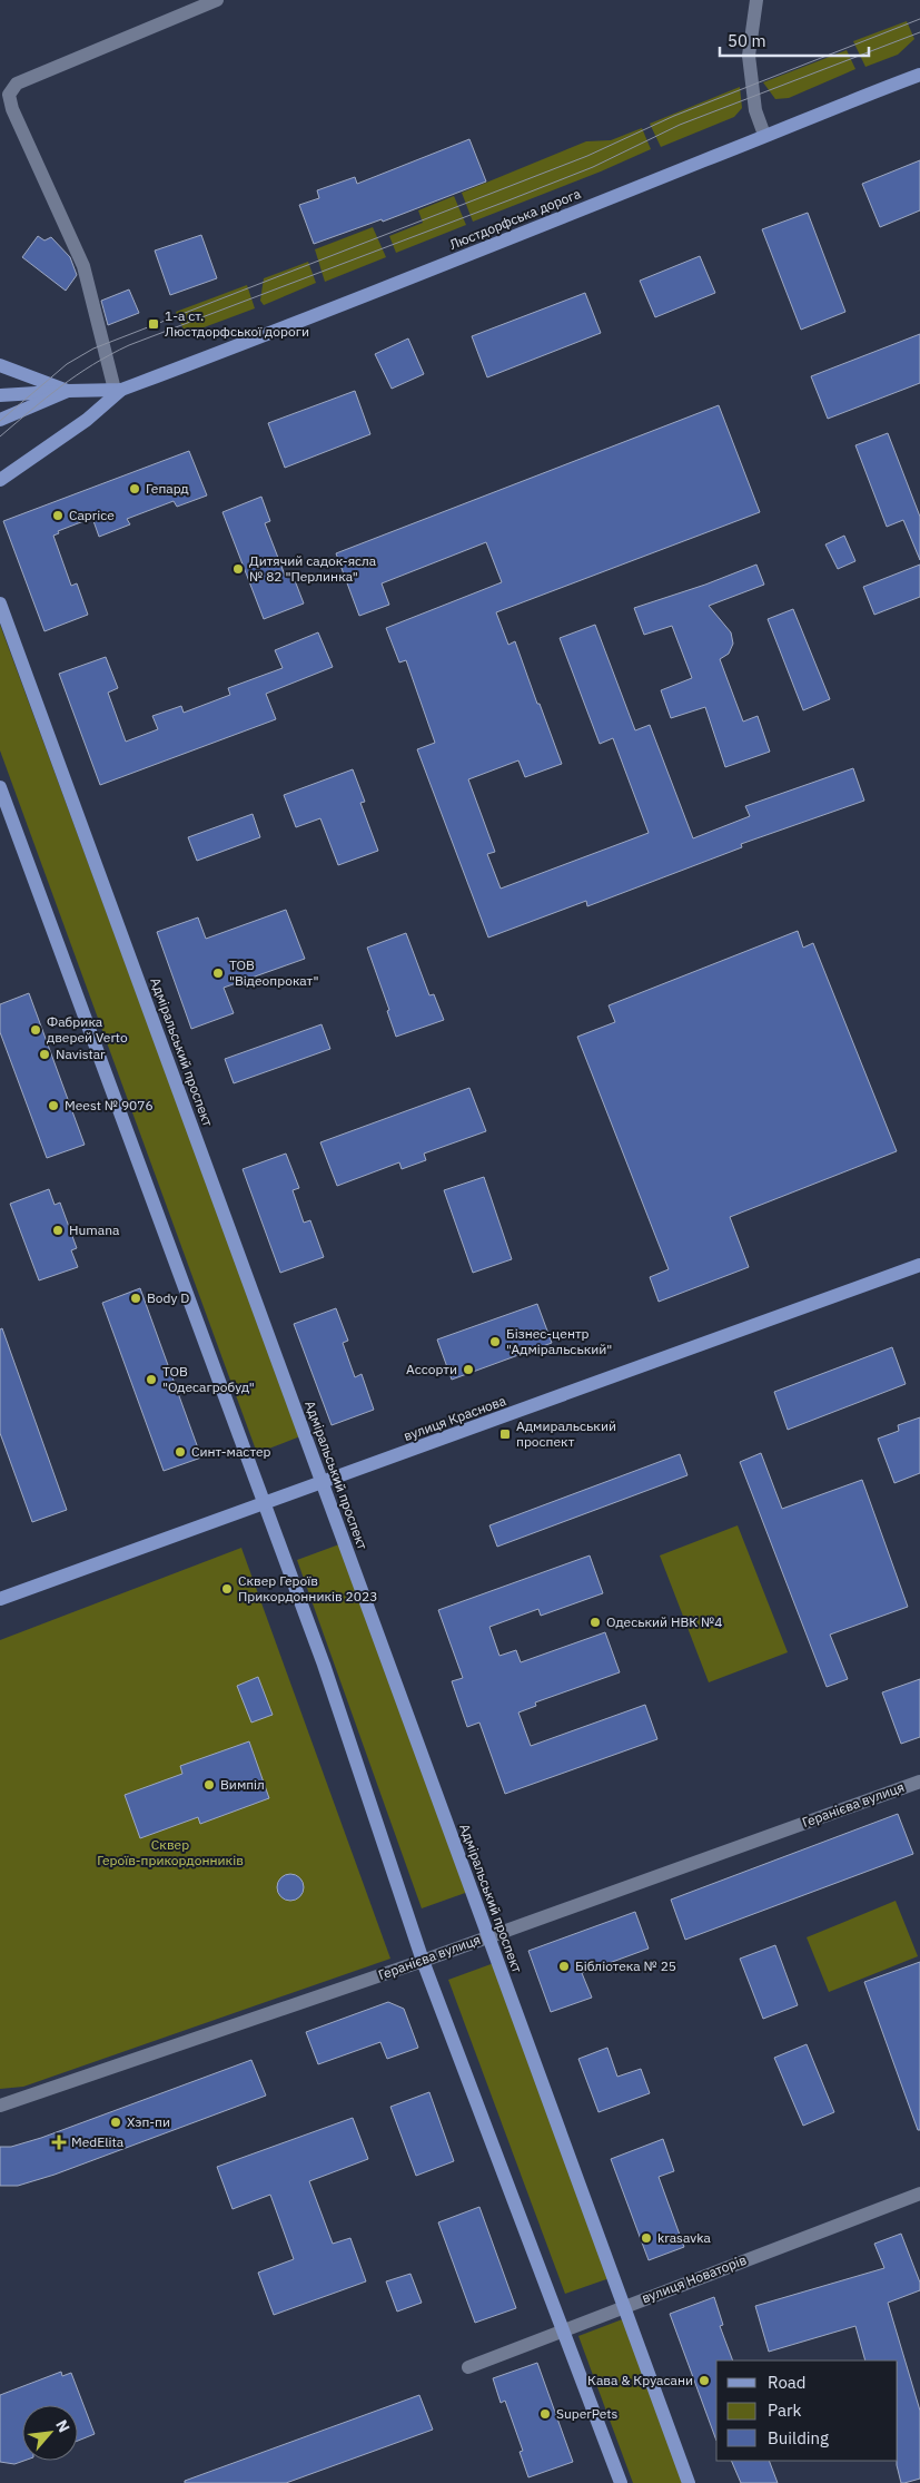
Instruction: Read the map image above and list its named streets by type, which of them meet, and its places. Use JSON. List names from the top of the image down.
{
  "streets": {
    "main road": ["Люстдорфська дорога", "Адміральський проспект", "вулиця Краснова"],
    "street": ["Геранієва вулиця", "вулиця Новаторів"]
  },
  "crossings": [
    ["Адміральський проспект", "вулиця Краснова"],
    ["Адміральський проспект", "Геранієва вулиця"],
    ["Адміральський проспект", "вулиця Новаторів"]
  ],
  "parks": ["Сквер Героїв-прикордонників"],
  "places": {
    "transit": ["1-а ст. Люстдорфської дороги", "Адмиральський проспект"],
    "other": [
      "Гепард",
      "Caprice",
      "Дитячий садок-ясла № 82 \"Перлинка\"",
      "ТОВ \"Відеопрокат\"",
      "Фабрика дверей Verto",
      "Navistar",
      "Meest № 9076",
      "Humana",
      "Body D",
      "Бізнес-центр \"Адміральський\"",
      "Ассорти",
      "ТОВ \"Одесагробуд\"",
      "Синт-мастер",
      "Сквер Героїв Прикордонників 2023",
      "Одеський НВК №4",
      "Вимпіл",
      "Бібліотека № 25",
      "Хэп-пи",
      "krasavka",
      "Кава & Круасани",
      "SuperPets"
    ],
    "health": ["MedElita"]
  },
  "legend": ["Road", "Park", "Building"],
  "scale_bar": "50 m",
  "north": "top right"
}
